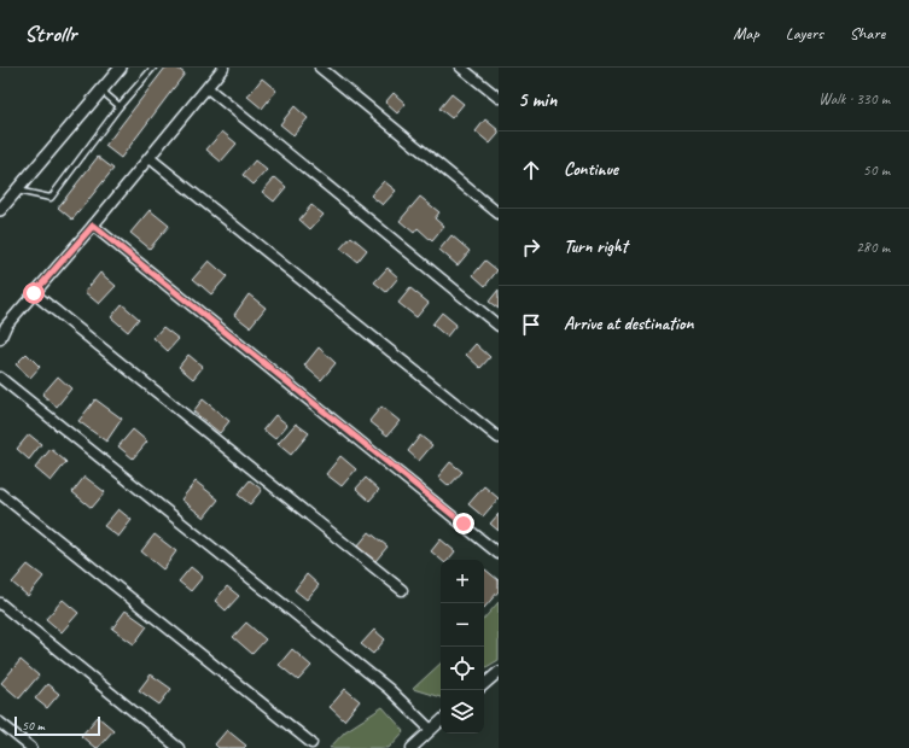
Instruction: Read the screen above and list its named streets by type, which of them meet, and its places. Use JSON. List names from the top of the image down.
{
  "scale_bar": "50 m",
  "page": {
    "header": "Strollr",
    "nav": ["Map", "Layers", "Share"],
    "heading": ["5 min", "Walk · 330 m"],
    "list": [
      ["Continue", "50 m"],
      ["Turn right", "280 m"],
      "Arrive at destination"
    ],
    "map_buttons": ["+", "−"],
    "scale": "50 m"
  }
}
